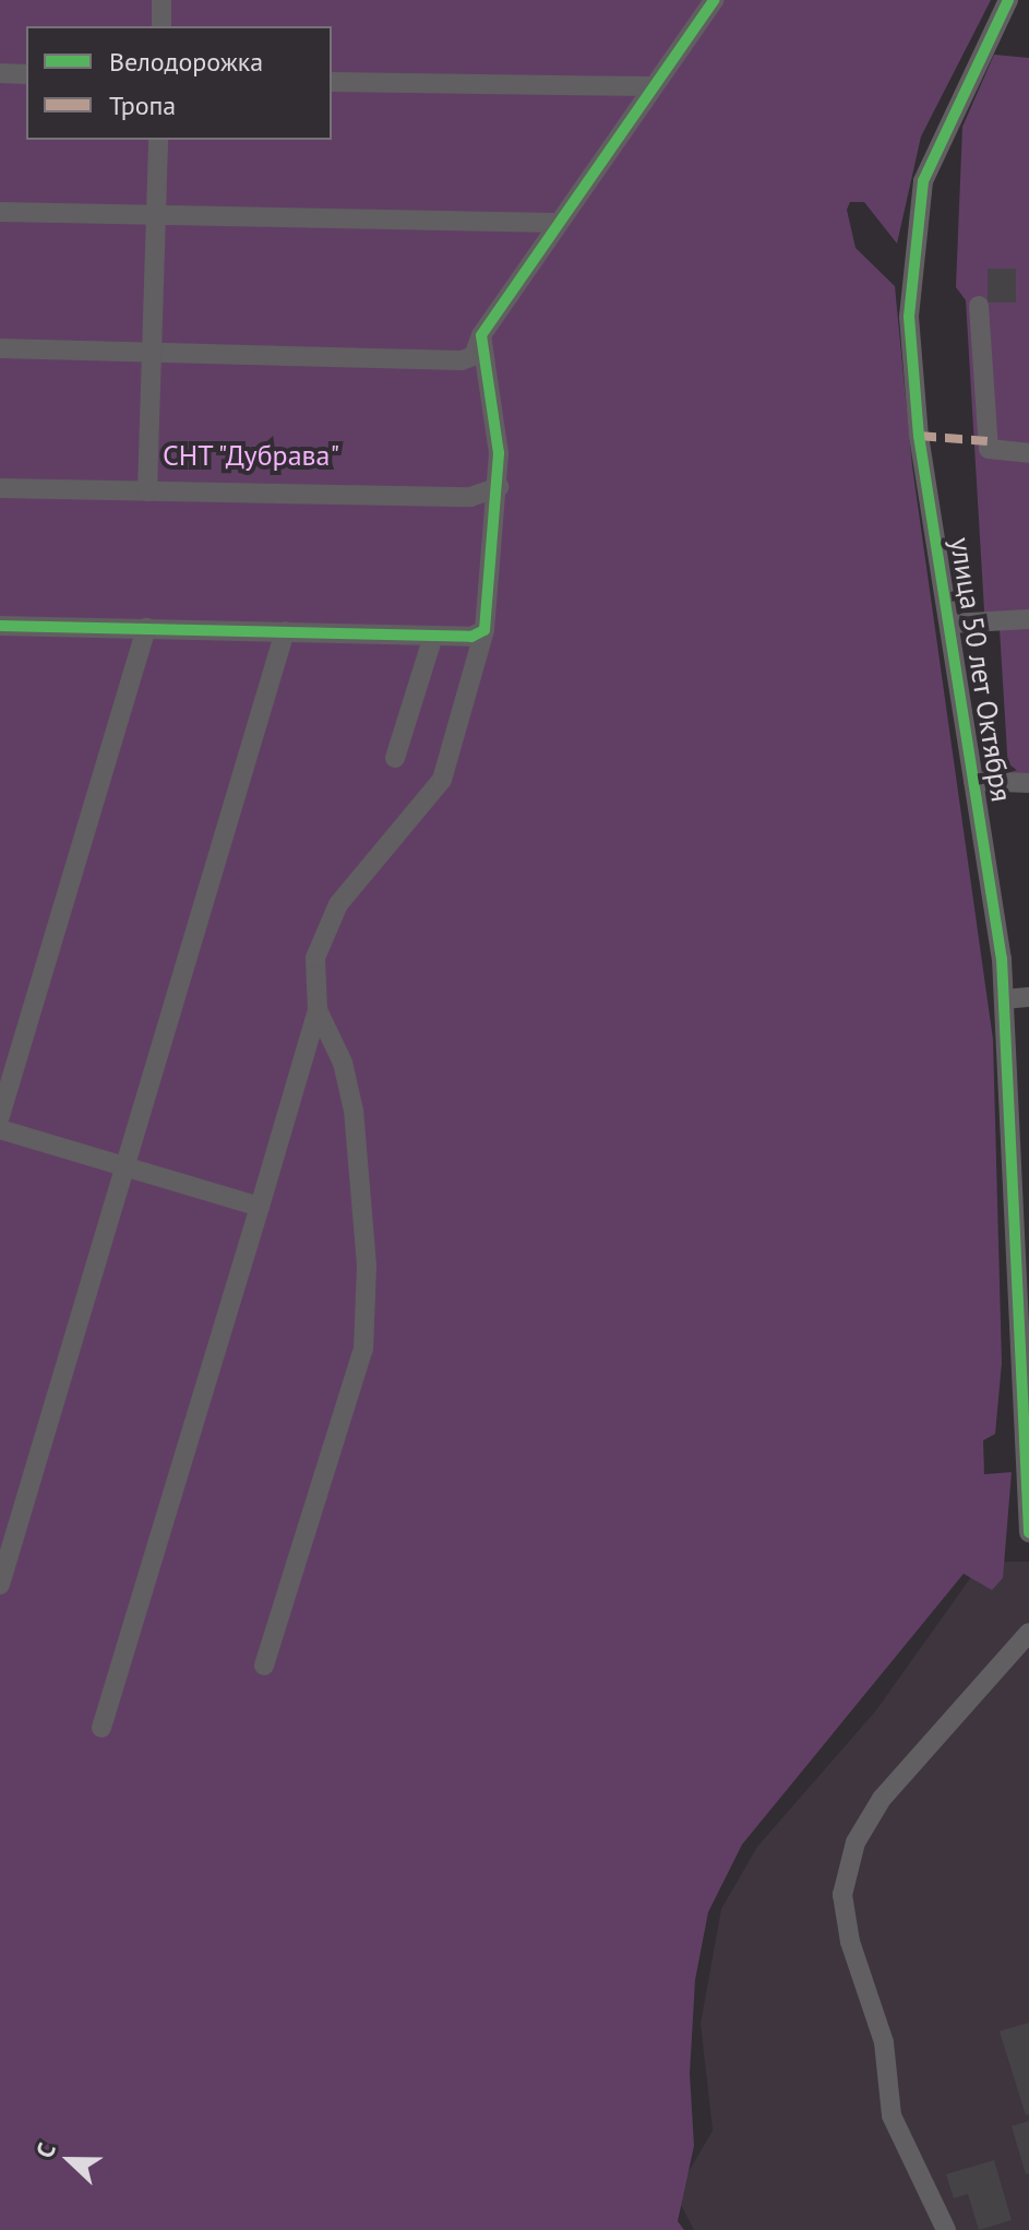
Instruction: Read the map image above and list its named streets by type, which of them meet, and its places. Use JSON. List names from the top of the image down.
{
  "streets": {
    "street": ["улица 50 лет Октября"]
  },
  "parks": ["СНТ \"Дубрава\""],
  "legend": ["Велодорожка", "Тропа"],
  "north": "left"
}
